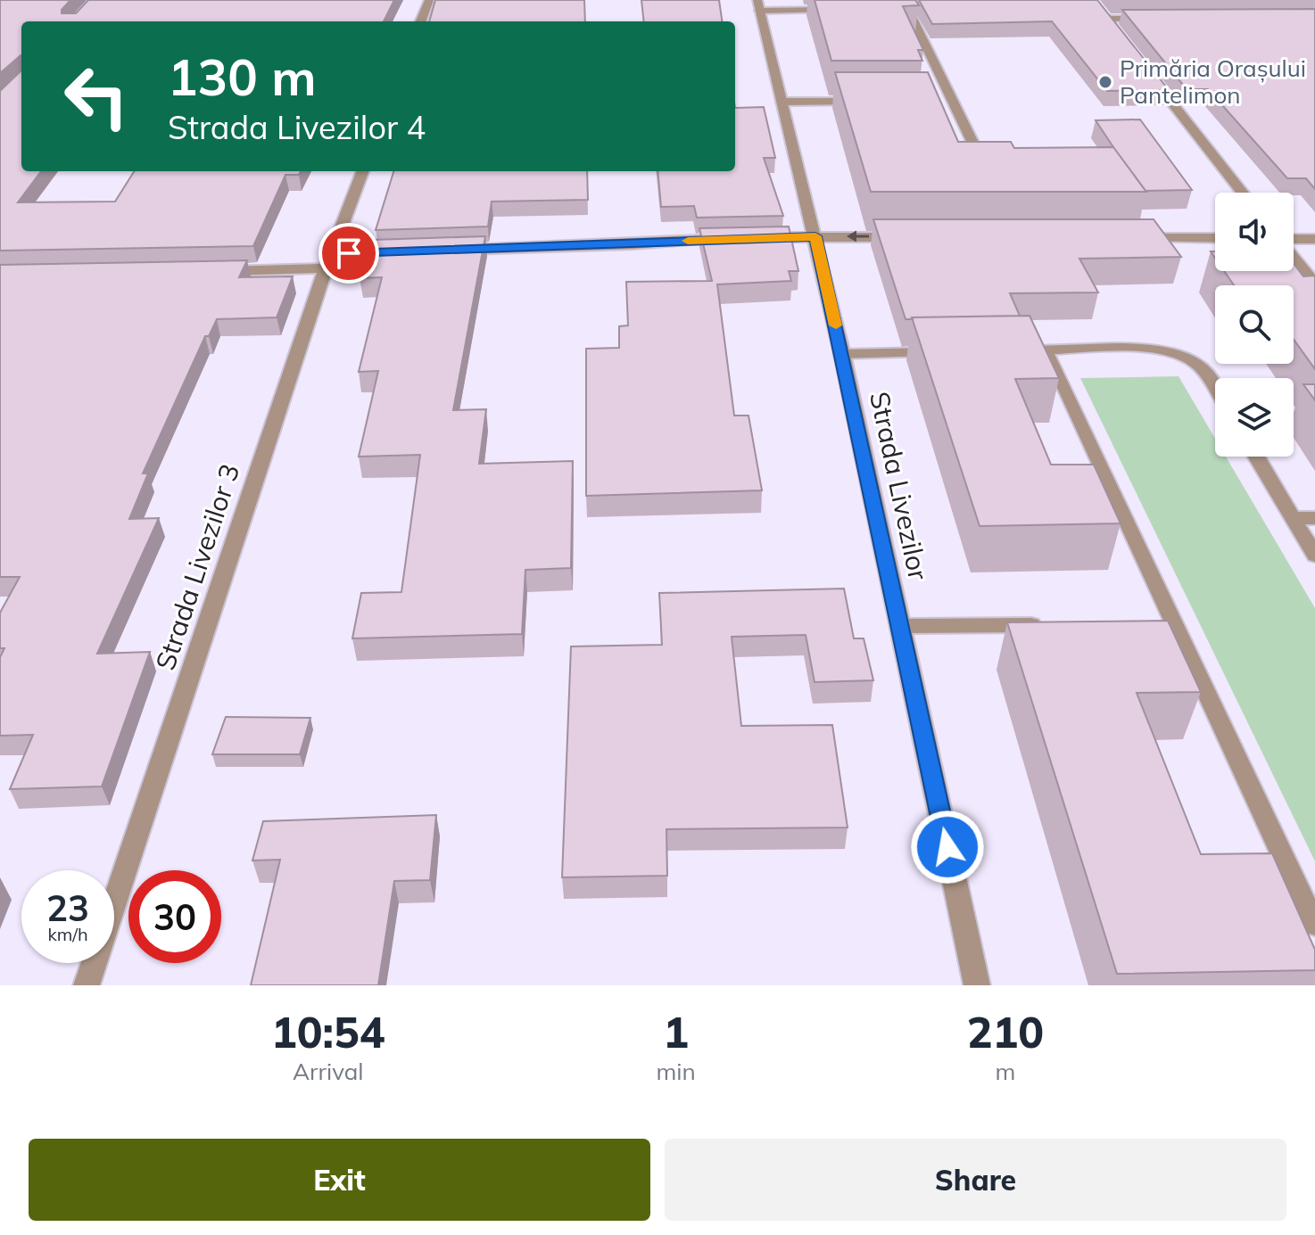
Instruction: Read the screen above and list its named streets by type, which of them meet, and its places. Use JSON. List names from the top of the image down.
{
  "streets": {
    "street": ["Strada Livezilor", "Strada Livezilor 3"]
  },
  "places": ["Primăria Orașului Pantelimon"],
  "page": {
    "turn": ["130 m", "Strada Livezilor 4"],
    "speed": "23 km/h",
    "limit": "30",
    "eta": [
      "10:54",
      "Arrival",
      "1",
      "min",
      "210",
      "m"
    ],
    "buttons": ["Exit", "Share"]
  }
}
